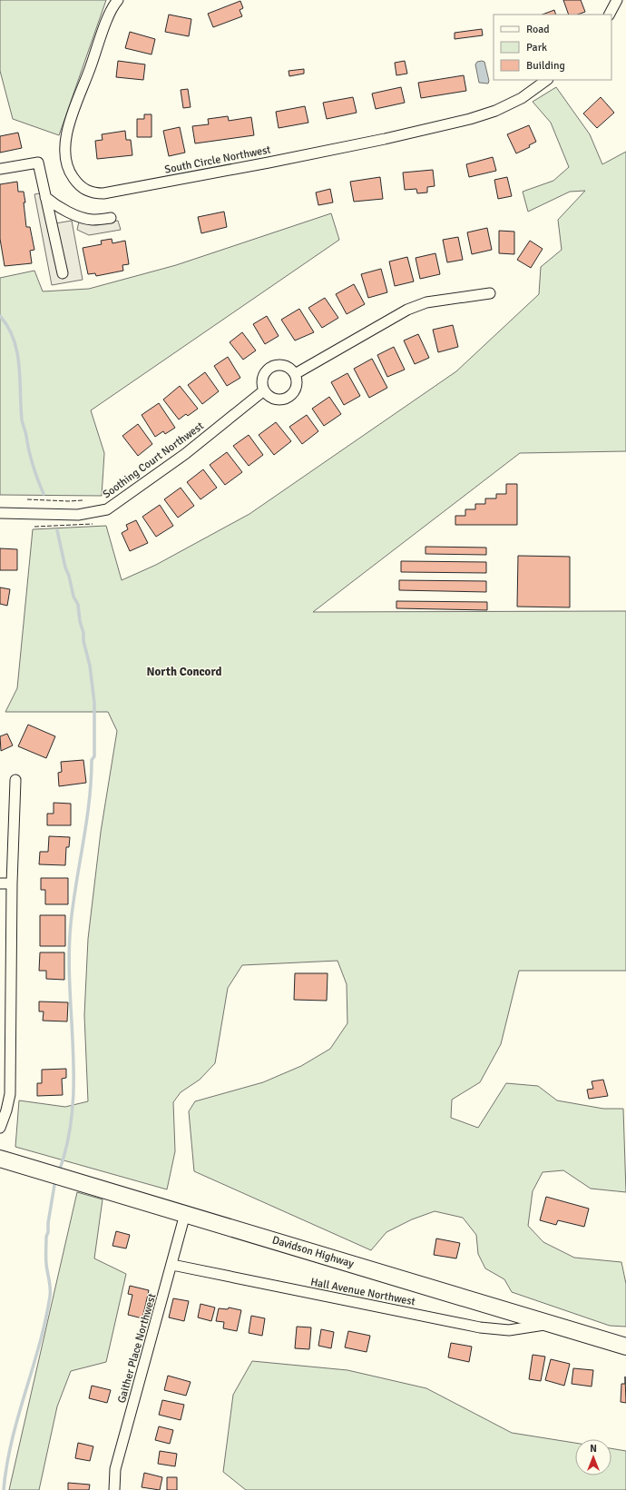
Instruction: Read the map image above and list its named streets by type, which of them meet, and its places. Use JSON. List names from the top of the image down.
{
  "streets": {
    "main road": ["Davidson Highway"],
    "street": [
      "South Circle Northwest",
      "Soothing Court Northwest",
      "Hall Avenue Northwest",
      "Gaither Place Northwest"
    ]
  },
  "crossings": [
    ["Davidson Highway", "Hall Avenue Northwest"],
    ["Davidson Highway", "Gaither Place Northwest"],
    ["Hall Avenue Northwest", "Gaither Place Northwest"]
  ],
  "districts": ["North Concord"],
  "legend": ["Road", "Park", "Building"],
  "north": "top"
}
